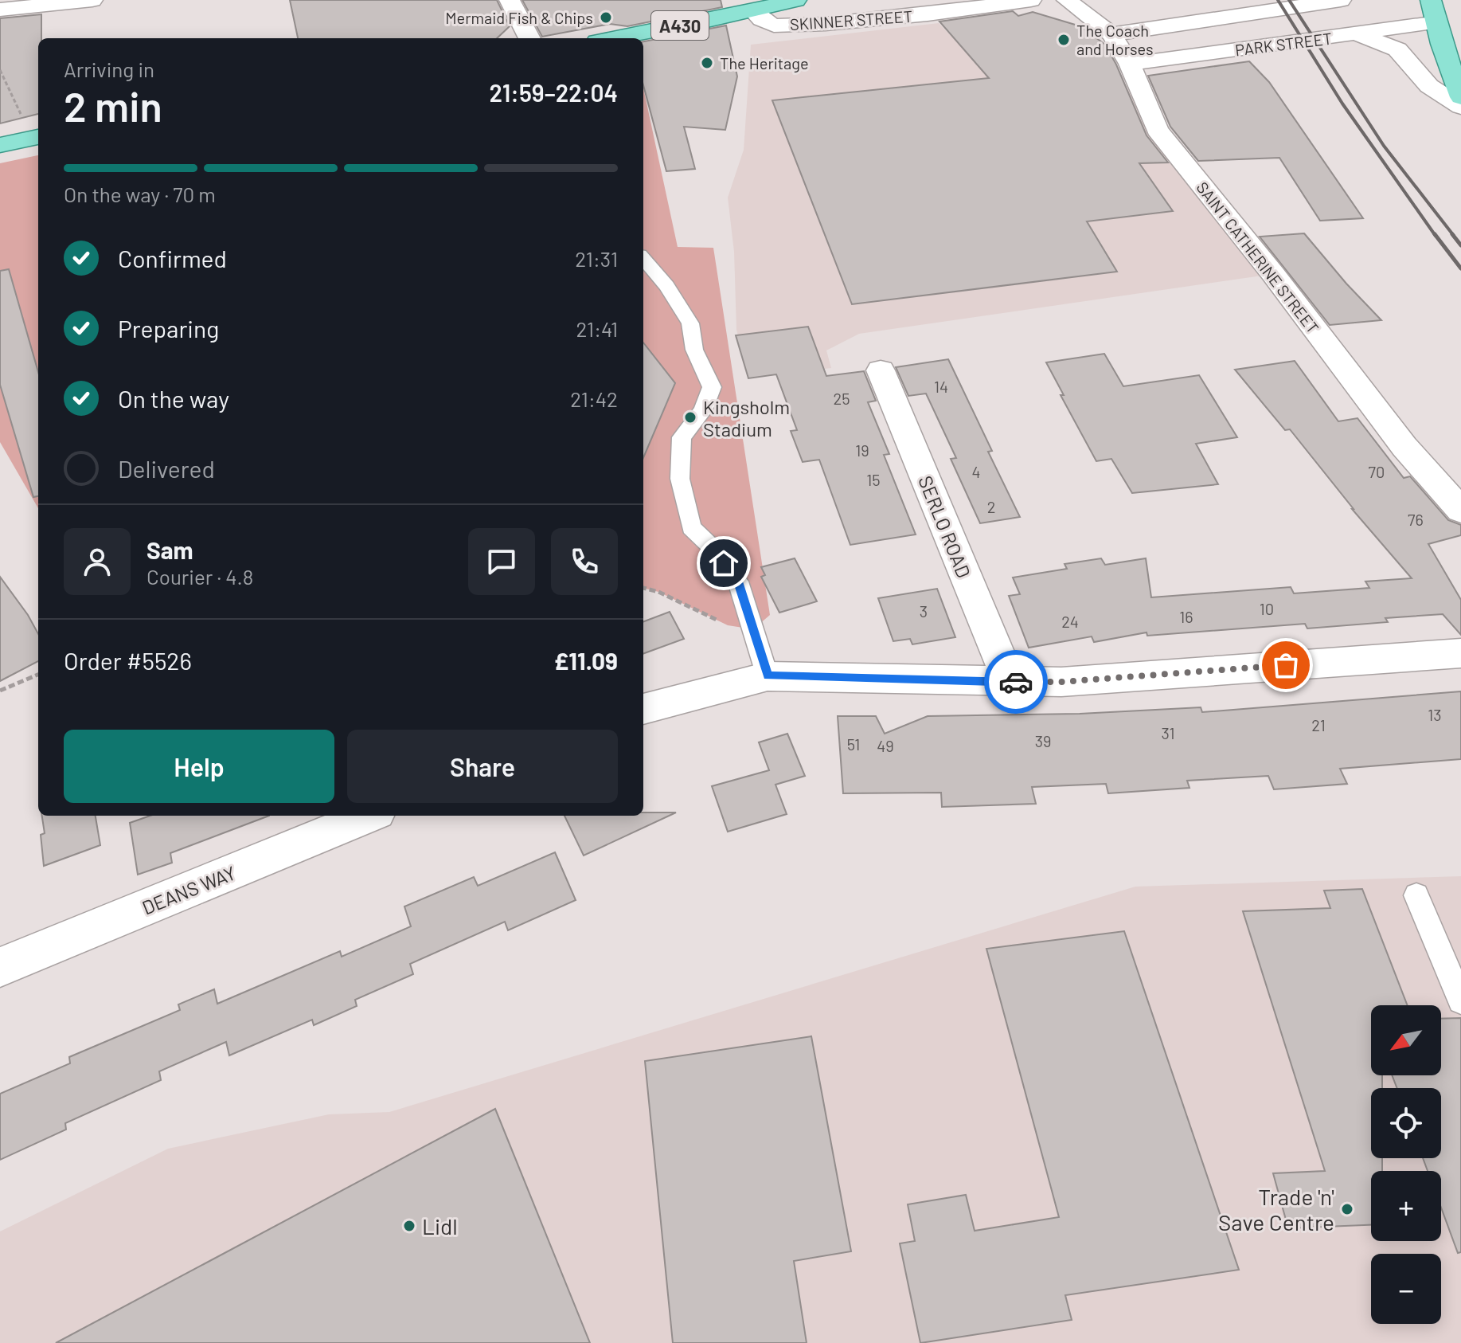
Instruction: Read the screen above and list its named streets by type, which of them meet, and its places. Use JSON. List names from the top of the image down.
{
  "streets": {
    "main road": ["A430"],
    "street": [
      "SKINNER STREET",
      "PARK STREET",
      "SAINT CATHERINE STREET",
      "SERLO ROAD",
      "DEANS WAY"
    ]
  },
  "crossings": [
    ["SKINNER STREET", "A430"],
    ["PARK STREET", "SAINT CATHERINE STREET"]
  ],
  "places": [
    "Mermaid Fish & Chips",
    "The Coach and Horses",
    "The Heritage",
    "Kingsholm Stadium",
    "Trade 'n' Save Centre",
    "Lidl"
  ],
  "house_numbers": [
    "14",
    "25",
    "19",
    "4",
    "70",
    "15",
    "2",
    "76",
    "10",
    "3",
    "16",
    "24",
    "13",
    "21",
    "31",
    "39",
    "51",
    "49"
  ],
  "north": "bottom left",
  "page": {
    "heading": ["2 min", "Arriving in", "21:59–22:04"],
    "panel": [
      "Sam",
      "Courier · 4.8",
      "Order #5526",
      "£11.09"
    ],
    "bar": "On the way · 70 m",
    "list": [
      ["Confirmed", "21:31"],
      ["Preparing", "21:41"],
      ["On the way", "21:42"],
      "Delivered"
    ],
    "buttons": ["Help", "Share"],
    "map_buttons": ["+", "−"]
  }
}
